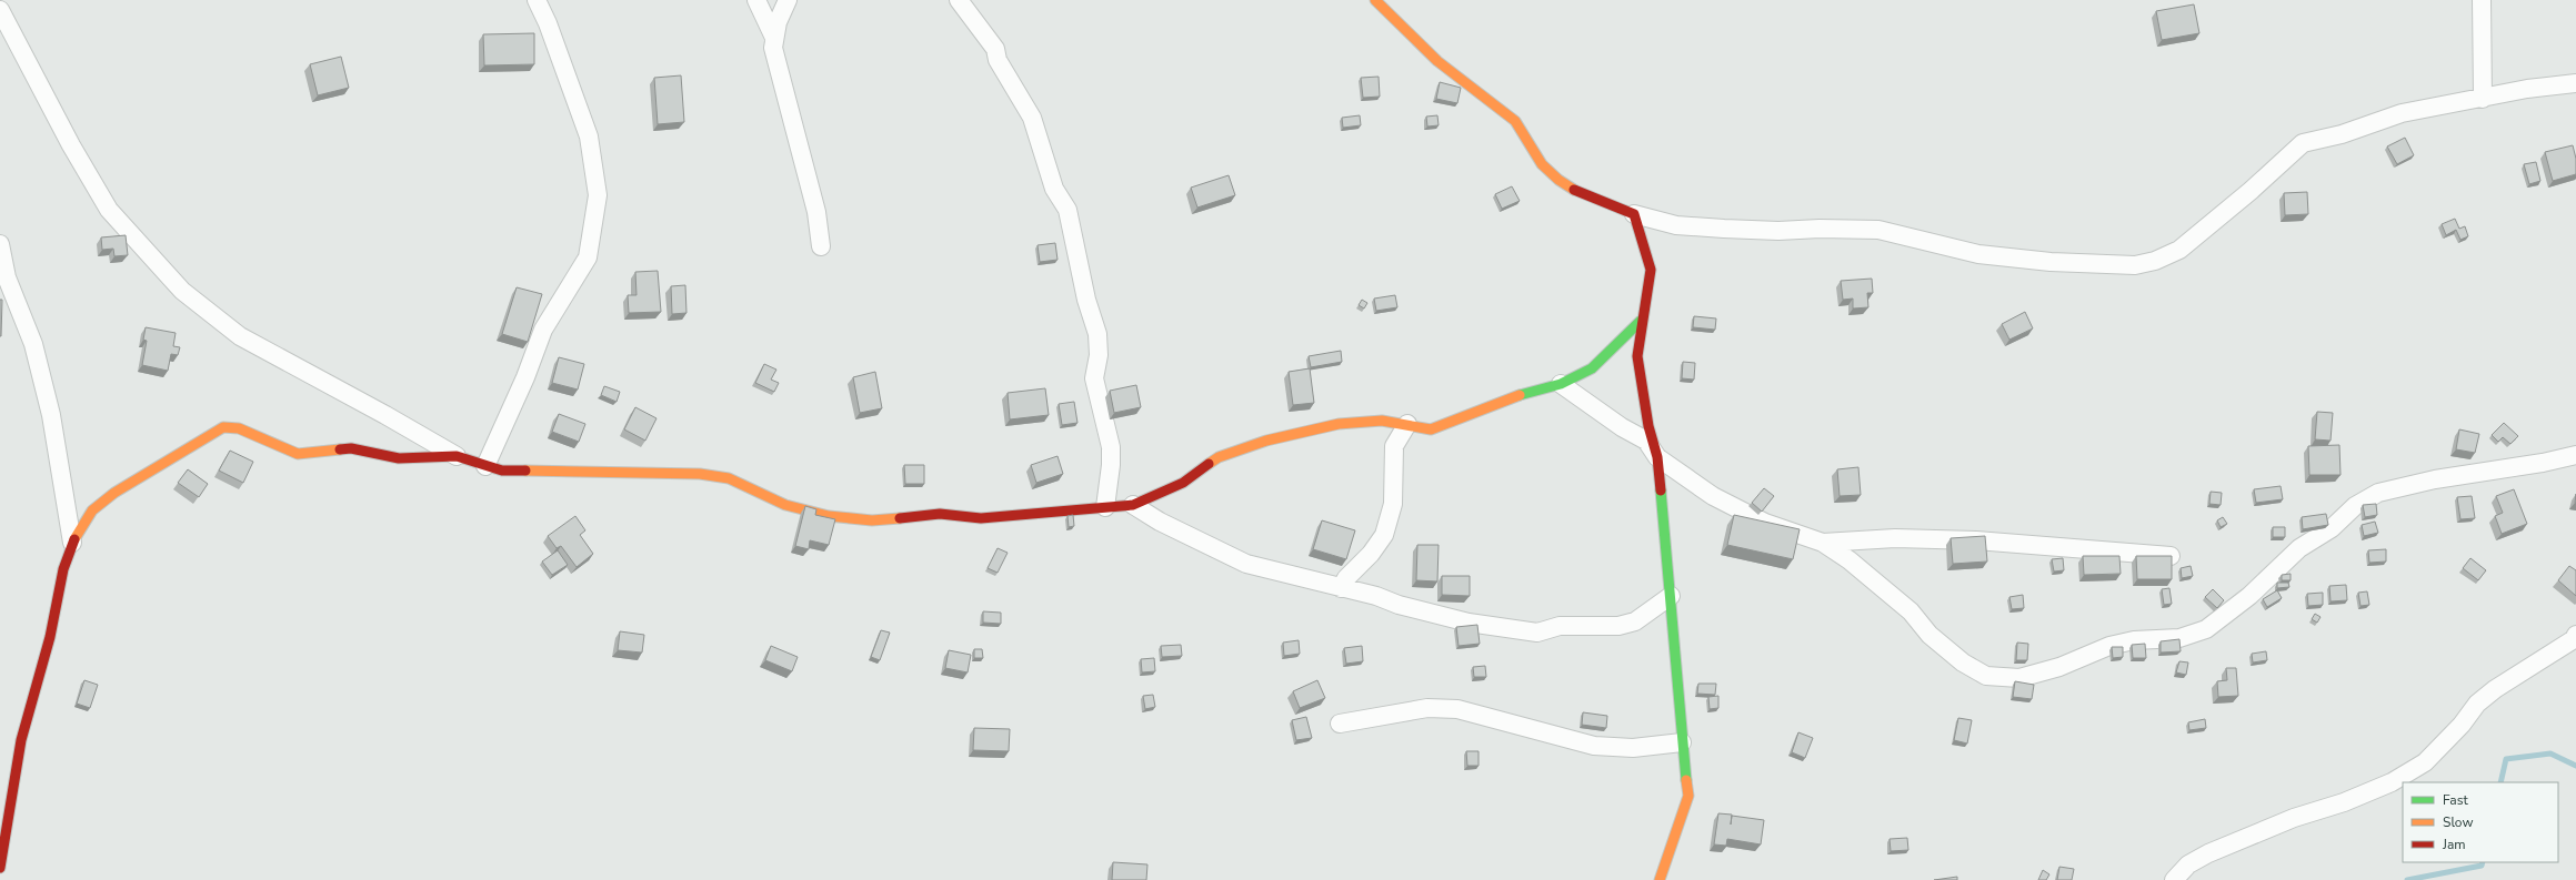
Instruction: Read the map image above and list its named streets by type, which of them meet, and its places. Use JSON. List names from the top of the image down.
{
  "legend": ["Fast", "Slow", "Jam"]
}
